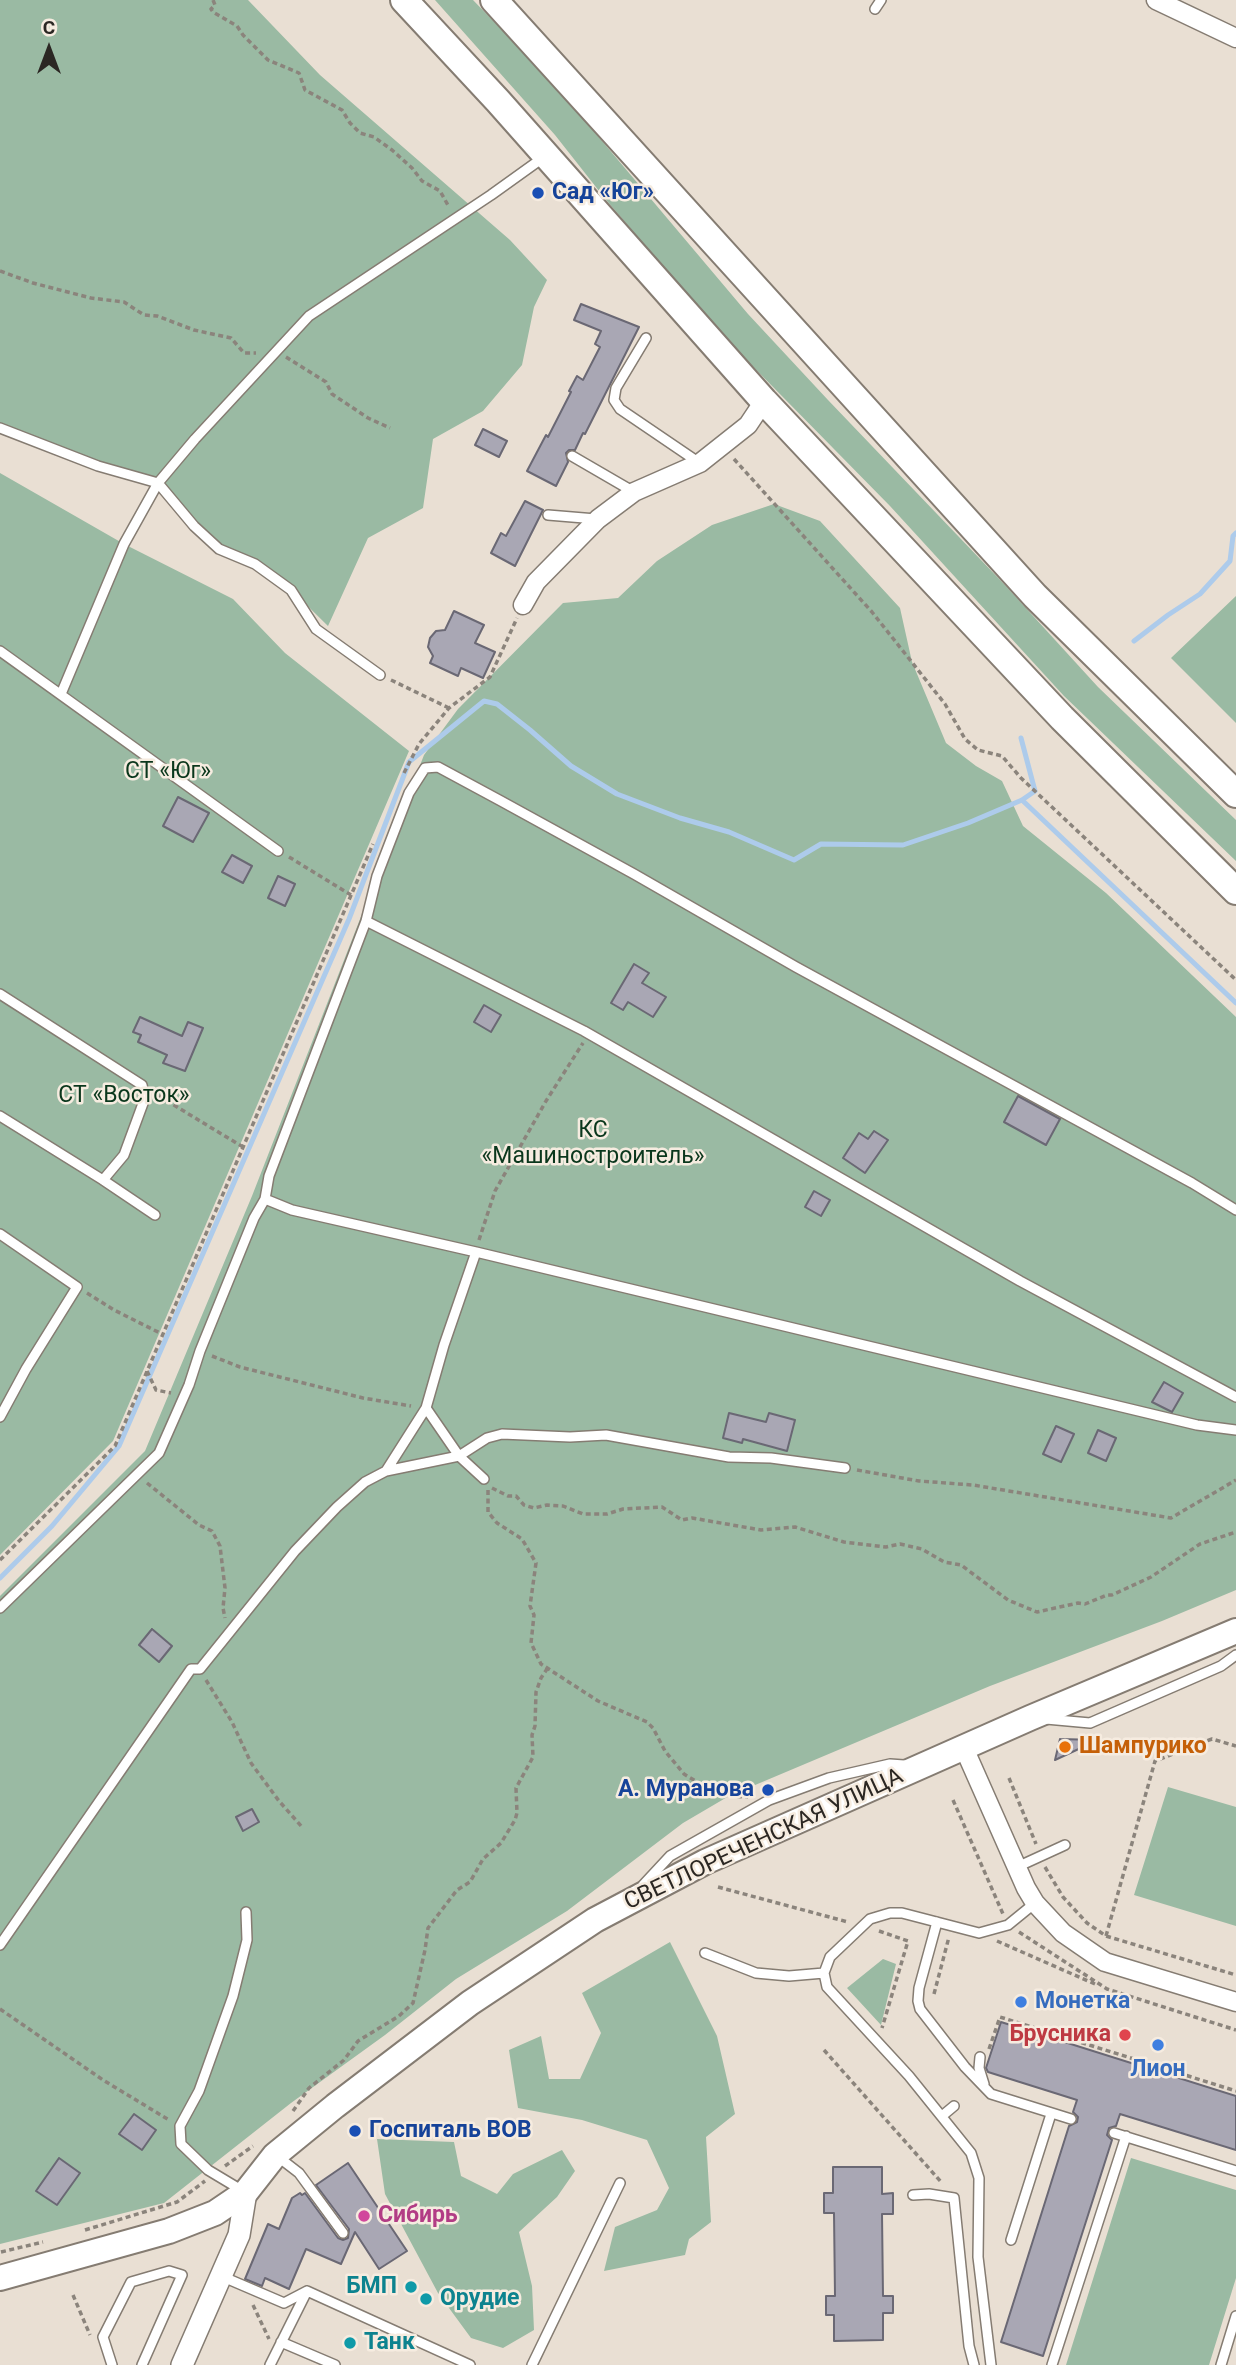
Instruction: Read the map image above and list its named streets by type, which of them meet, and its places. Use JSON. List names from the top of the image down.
{
  "streets": {
    "main road": ["СВЕТЛОРЕЧЕНСКАЯ УЛИЦА"]
  },
  "parks": ["СТ «Юг»", "СТ «Восток»", "КС «Машиностроитель»"],
  "places": [
    "Сад «Юг»",
    "Шампурико",
    "А. Муранова",
    "Монетка",
    "Брусника",
    "Лион",
    "Госпиталь ВОВ",
    "Сибирь",
    "БМП",
    "Орудие",
    "Танк"
  ],
  "north": "top"
}
